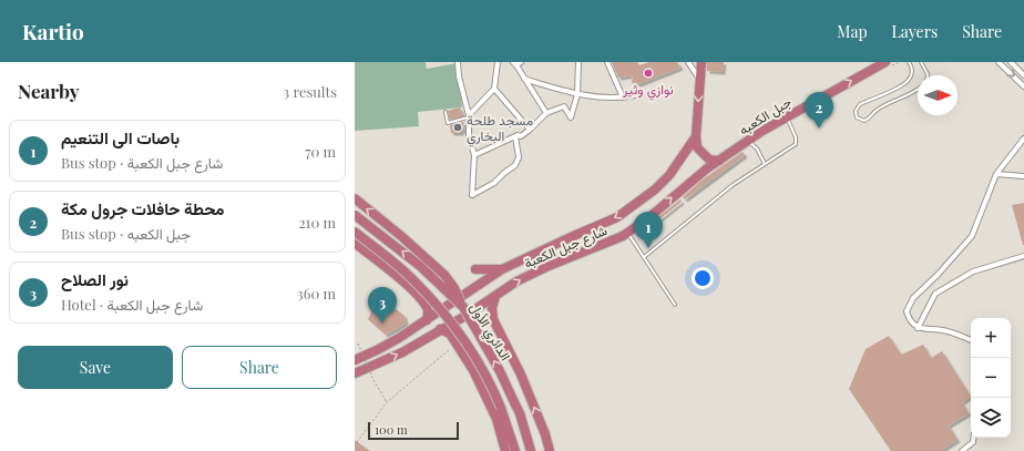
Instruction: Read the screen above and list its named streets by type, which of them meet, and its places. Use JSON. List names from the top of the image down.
{
  "streets": {
    "highway": ["جبل الكعبه", "شارع جبل الكعبة", "الدائري الأول"]
  },
  "crossings": [
    ["جبل الكعبه", "شارع جبل الكعبة"]
  ],
  "one_way": ["جبل الكعبه"],
  "places": ["نوازي وثير", "مسجد طلحة البخاري"],
  "scale_bar": "100 m",
  "north": "right",
  "page": {
    "header": "Kartio",
    "nav": ["Map", "Layers", "Share"],
    "heading": ["Nearby", "3 results"],
    "pins": ["2", "1", "3"],
    "list": [
      {
        "mark": "1",
        "name": "باصات الى التنعيم",
        "note": "Bus stop · شارع جبل الكعبة",
        "value": "70 m"
      },
      {
        "mark": "2",
        "name": "محطة حافلات جرول مكة",
        "note": "Bus stop · جبل الكعبه",
        "value": "210 m"
      },
      {
        "mark": "3",
        "name": "نور الصلاح",
        "note": "Hotel · شارع جبل الكعبة",
        "value": "360 m"
      }
    ],
    "map_buttons": ["+", "−"],
    "buttons": ["Save", "Share"],
    "scale": "100 m"
  }
}
